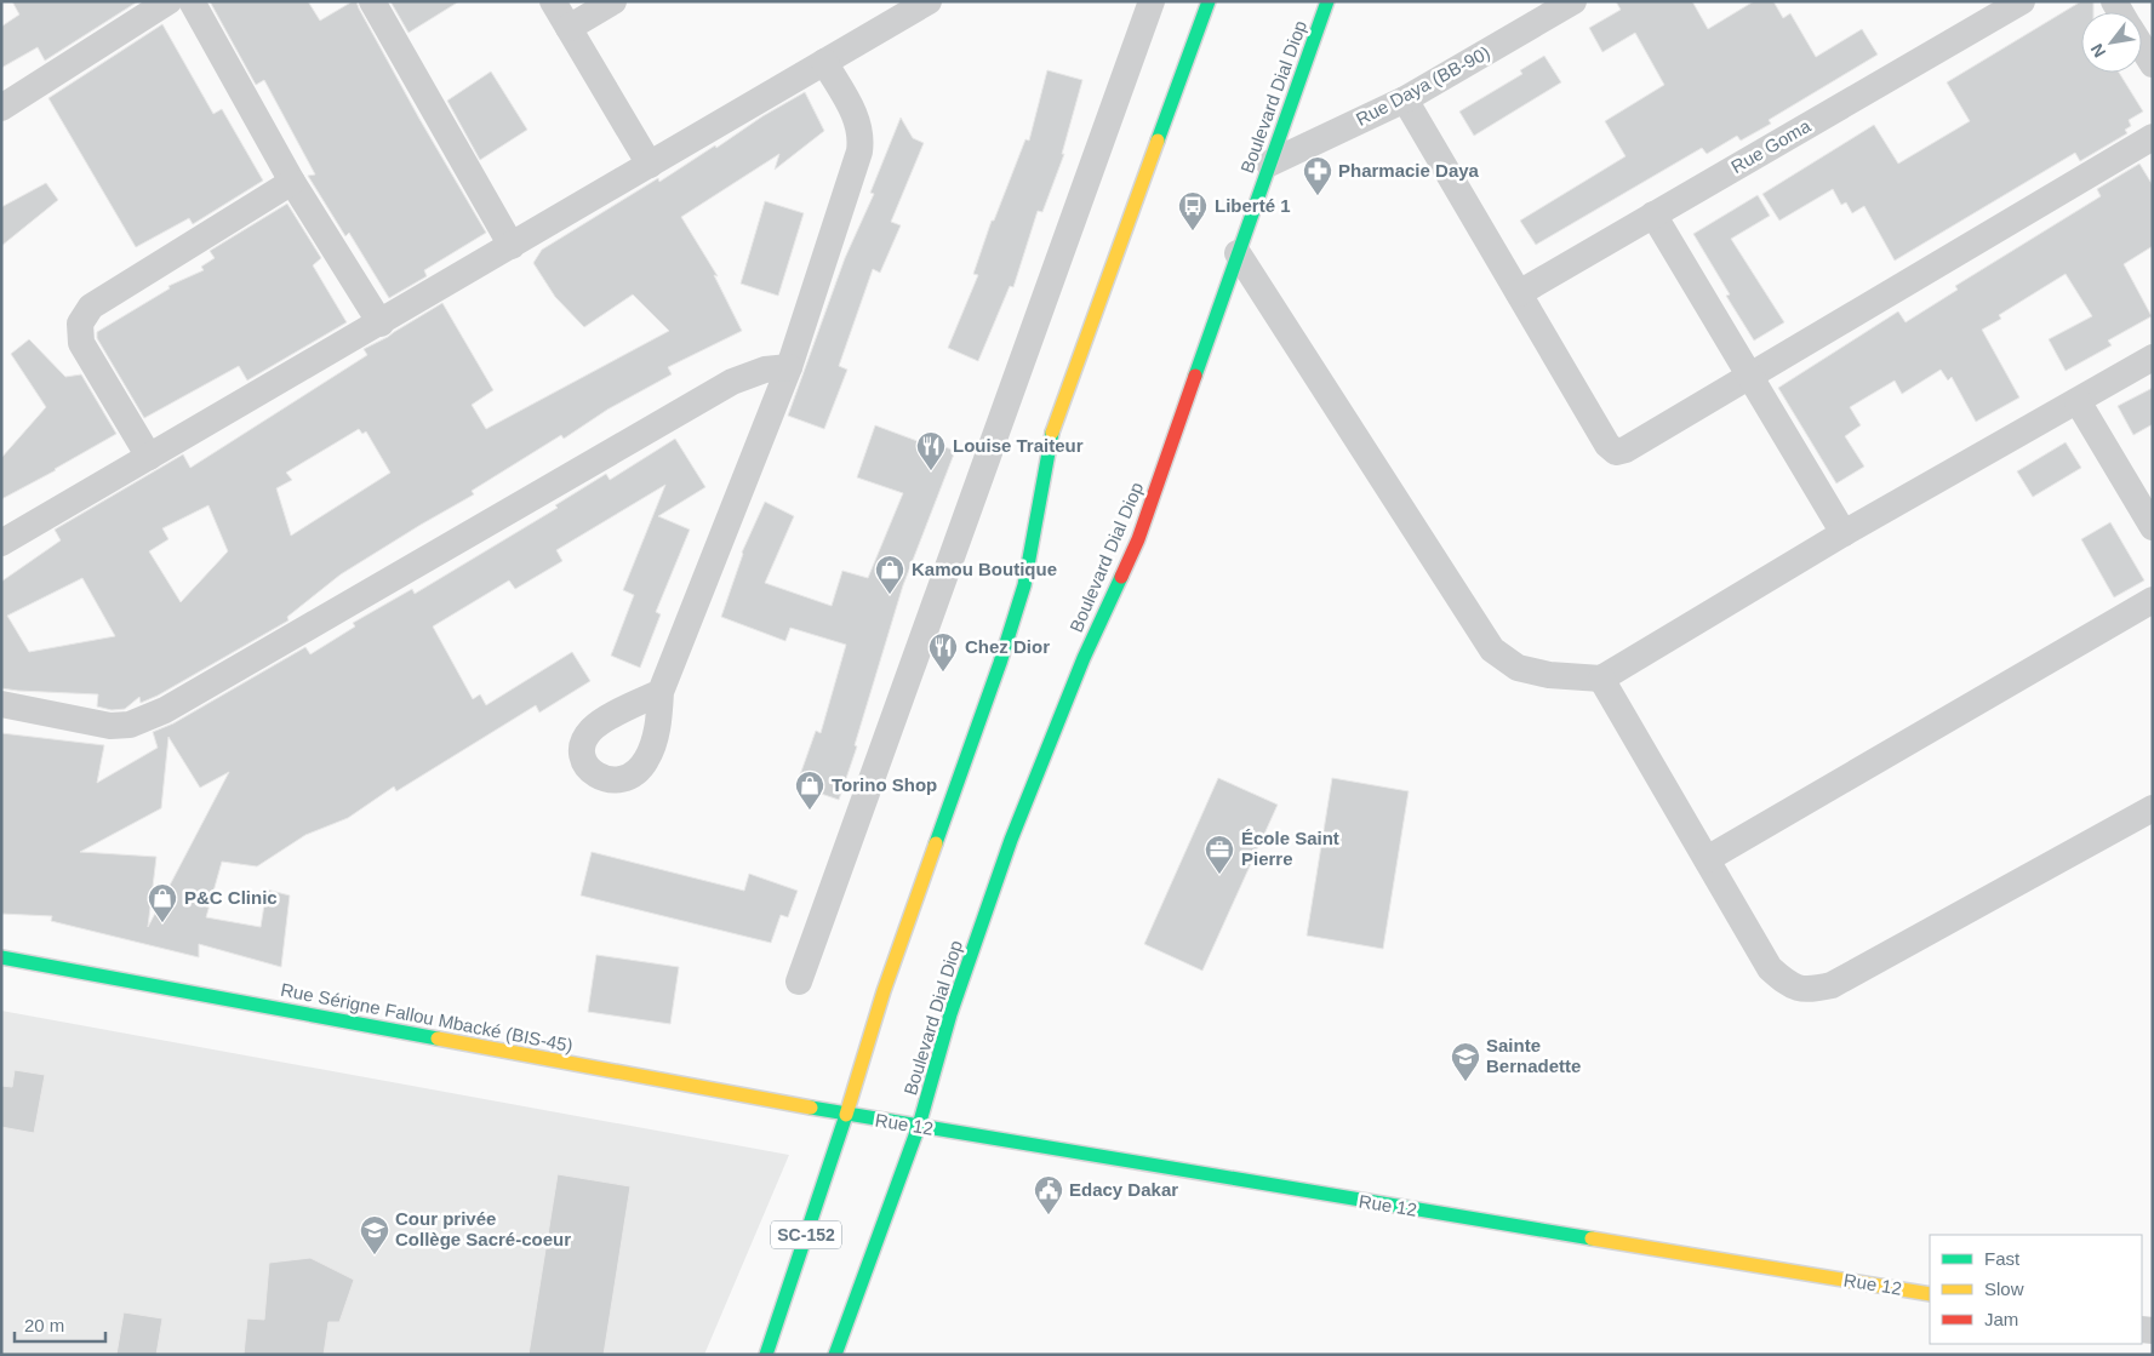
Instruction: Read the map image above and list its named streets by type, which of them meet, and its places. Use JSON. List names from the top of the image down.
{
  "streets": {
    "street": [
      "Rue Daya (BB-90)",
      "Boulevard Dial Diop",
      "Rue Goma",
      "Rue Sérigne Fallou Mbacké (BIS-45)",
      "Rue 12",
      "SC-152"
    ]
  },
  "crossings": [
    ["Rue Daya (BB-90)", "Boulevard Dial Diop"],
    ["Boulevard Dial Diop", "Rue 12"],
    ["Rue Sérigne Fallou Mbacké (BIS-45)", "Rue 12"],
    ["Rue Sérigne Fallou Mbacké (BIS-45)", "SC-152"],
    ["Rue 12", "SC-152"]
  ],
  "places": {
    "pharmacy": ["Pharmacie Daya"],
    "bus stop": ["Liberté 1"],
    "restaurant": ["Louise Traiteur", "Chez Dior"],
    "shop": ["Kamou Boutique", "Torino Shop", "P&C Clinic"],
    "office": ["École Saint Pierre"],
    "school or university": ["Sainte Bernadette", "Cour privée Collège Sacré-coeur"],
    "public building": ["Edacy Dakar"]
  },
  "legend": ["Fast", "Slow", "Jam"],
  "scale_bar": "20 m",
  "north": "bottom left"
}
